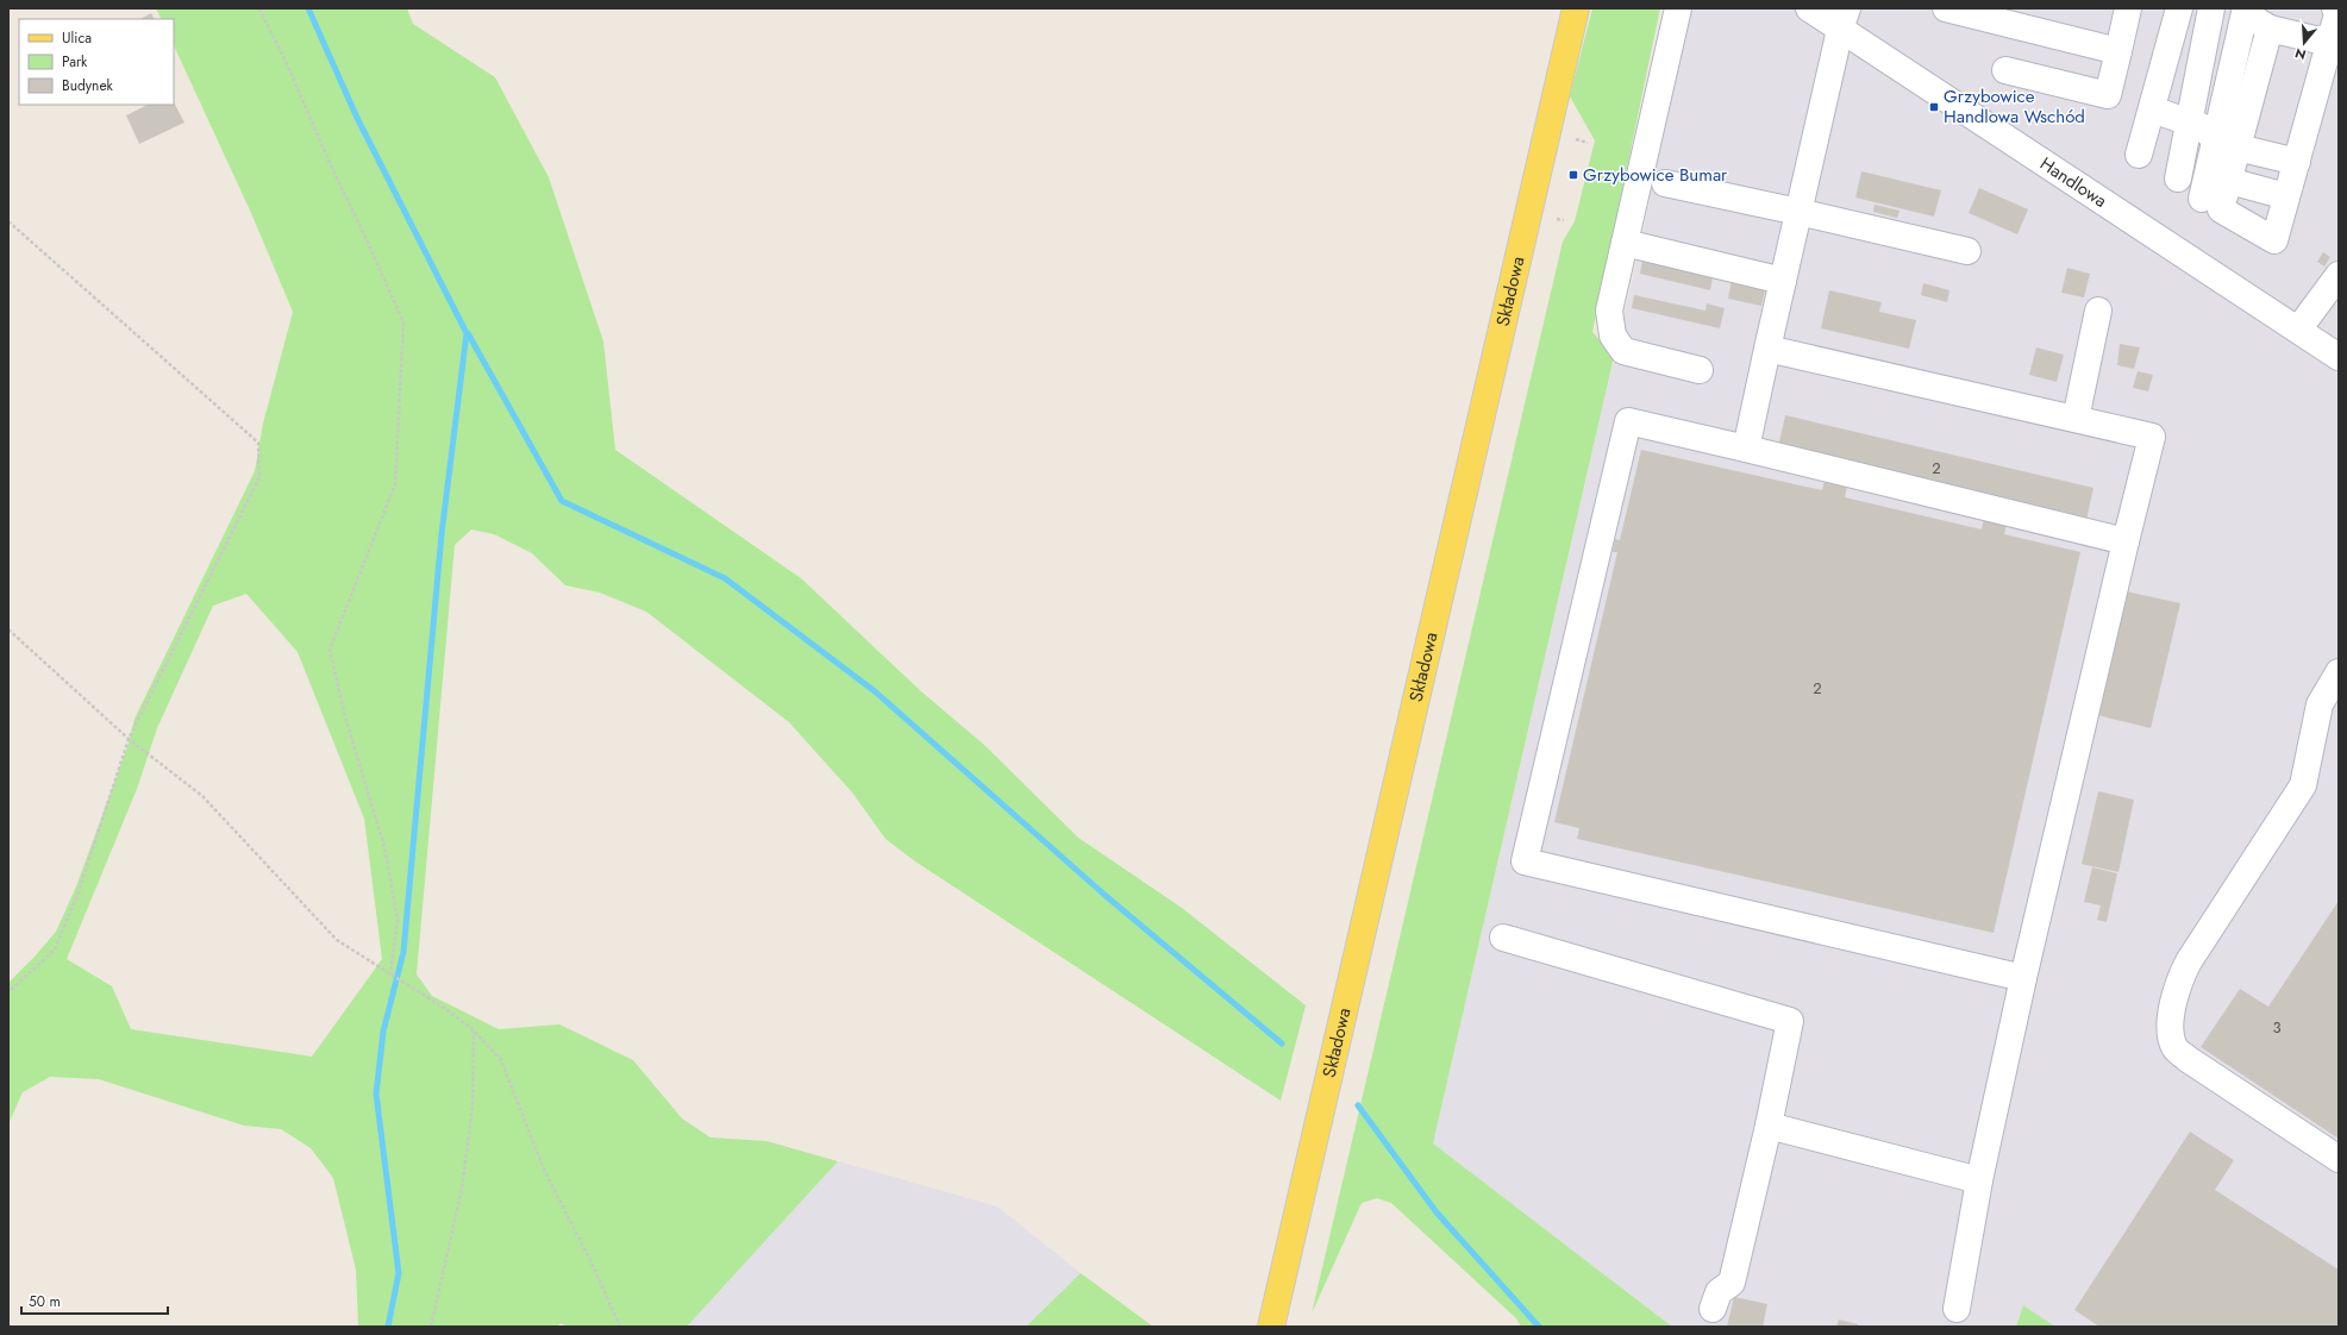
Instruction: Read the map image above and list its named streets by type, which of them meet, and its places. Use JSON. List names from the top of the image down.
{
  "streets": {
    "main road": ["Składowa"],
    "street": ["Handlowa"]
  },
  "places": {
    "transit": ["Grzybowice Handlowa Wschód", "Grzybowice Bumar"]
  },
  "house_numbers": ["2", "2", "3"],
  "legend": ["Ulica", "Park", "Budynek"],
  "scale_bar": "50 m",
  "north": "bottom"
}
